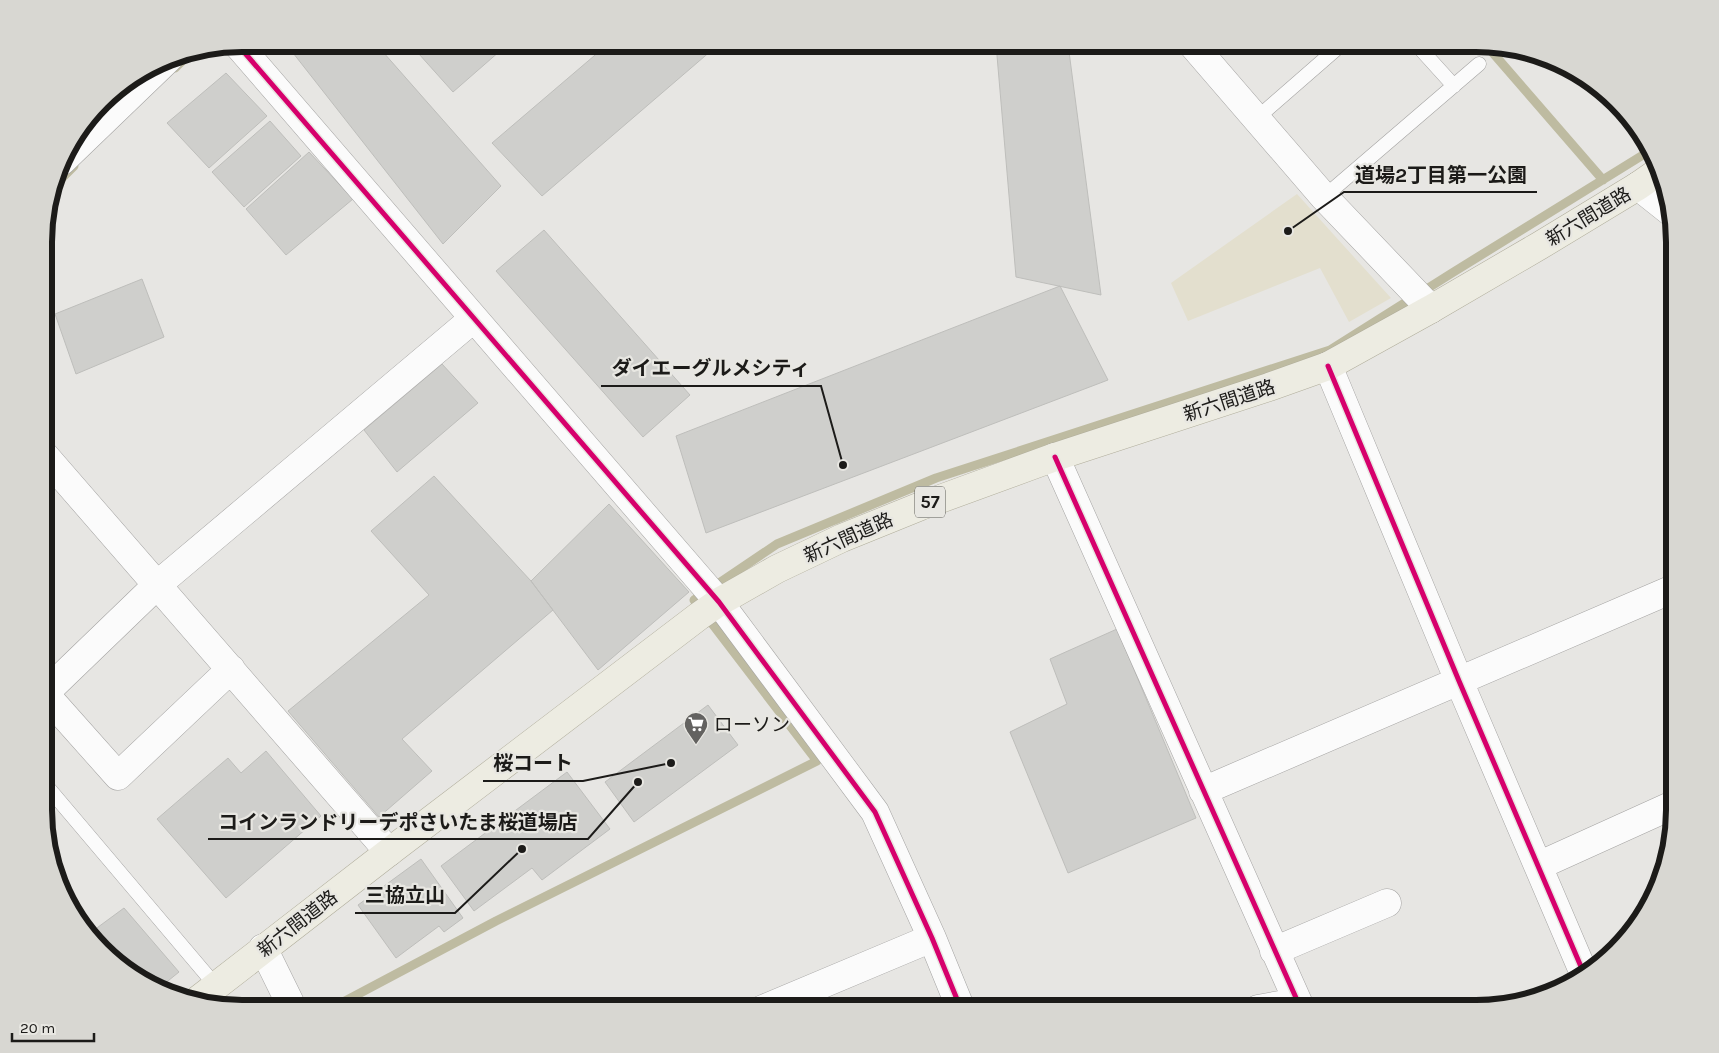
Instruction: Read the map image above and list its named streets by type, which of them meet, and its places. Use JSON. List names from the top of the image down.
{
  "streets": {
    "main road": ["新六間道路", "57"]
  },
  "places": {
    "other": [
      "道場2丁目第一公園",
      "ダイエーグルメシティ",
      "桜コート",
      "コインランドリーデポさいたま桜道場店",
      "三協立山"
    ],
    "supermarket": ["ローソン"]
  },
  "scale_bar": "20 m"
}
